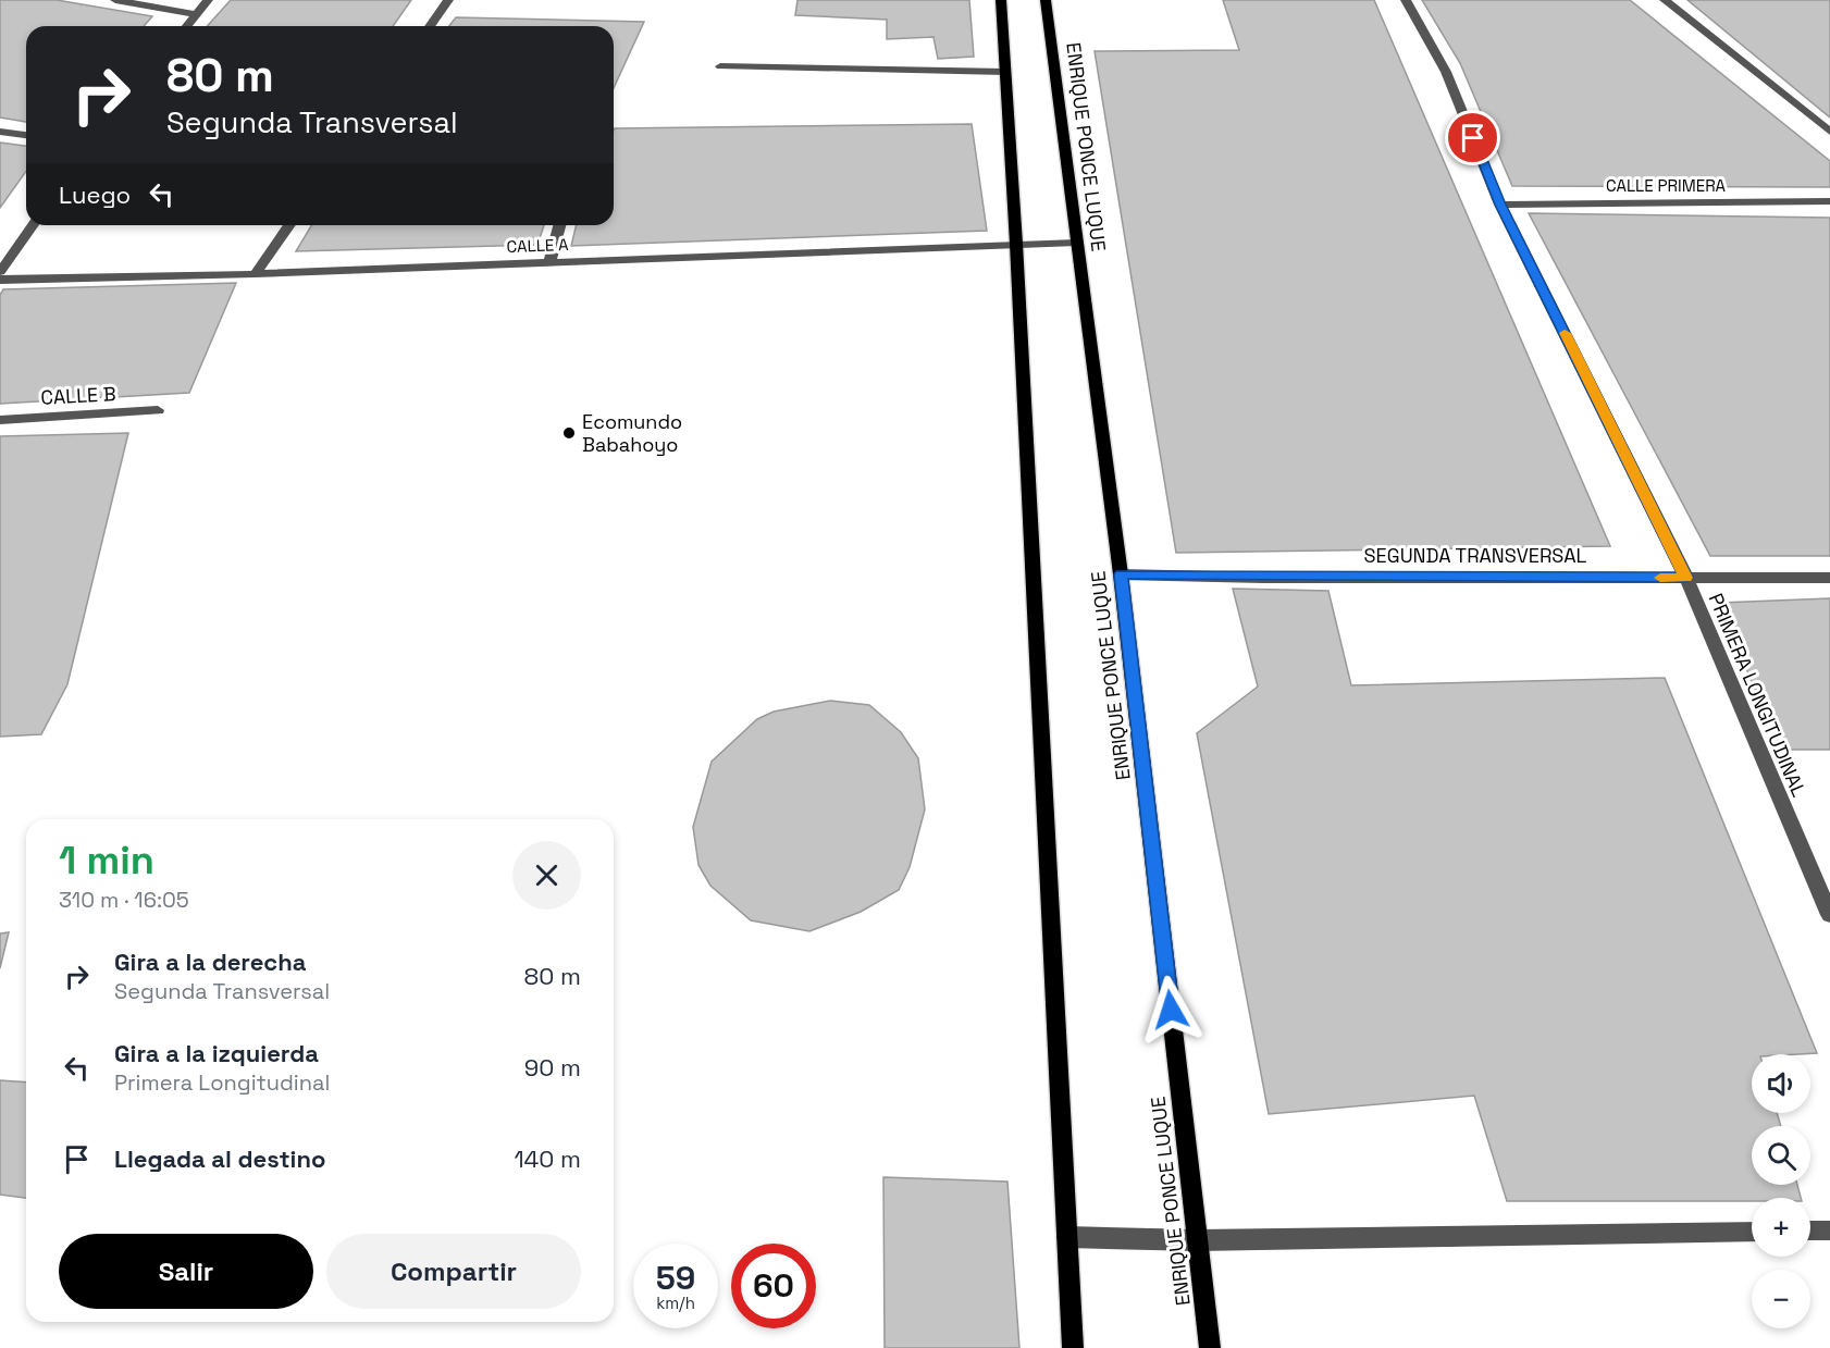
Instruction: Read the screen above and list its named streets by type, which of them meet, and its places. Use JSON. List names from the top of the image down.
{
  "streets": {
    "main road": ["ENRIQUE PONCE LUQUE"],
    "street": [
      "CALLE PRIMERA",
      "CALLE A",
      "CALLE B",
      "SEGUNDA TRANSVERSAL",
      "PRIMERA LONGITUDINAL"
    ]
  },
  "crossings": [
    ["ENRIQUE PONCE LUQUE", "CALLE A"],
    ["ENRIQUE PONCE LUQUE", "SEGUNDA TRANSVERSAL"],
    ["CALLE PRIMERA", "PRIMERA LONGITUDINAL"],
    ["SEGUNDA TRANSVERSAL", "PRIMERA LONGITUDINAL"]
  ],
  "places": ["Ecomundo Babahoyo"],
  "page": {
    "turn": ["80 m", "Segunda Transversal"],
    "then": "Luego",
    "heading": ["1 min", "310 m · 16:05"],
    "list": [
      {
        "name": "Gira a la derecha",
        "note": "Segunda Transversal",
        "value": "80 m"
      },
      {
        "name": "Gira a la izquierda",
        "note": "Primera Longitudinal",
        "value": "90 m"
      },
      {
        "name": "Llegada al destino",
        "value": "140 m"
      }
    ],
    "map_buttons": ["+", "−"],
    "buttons": ["Salir", "Compartir"],
    "speed": "59 km/h",
    "limit": "60"
  }
}
